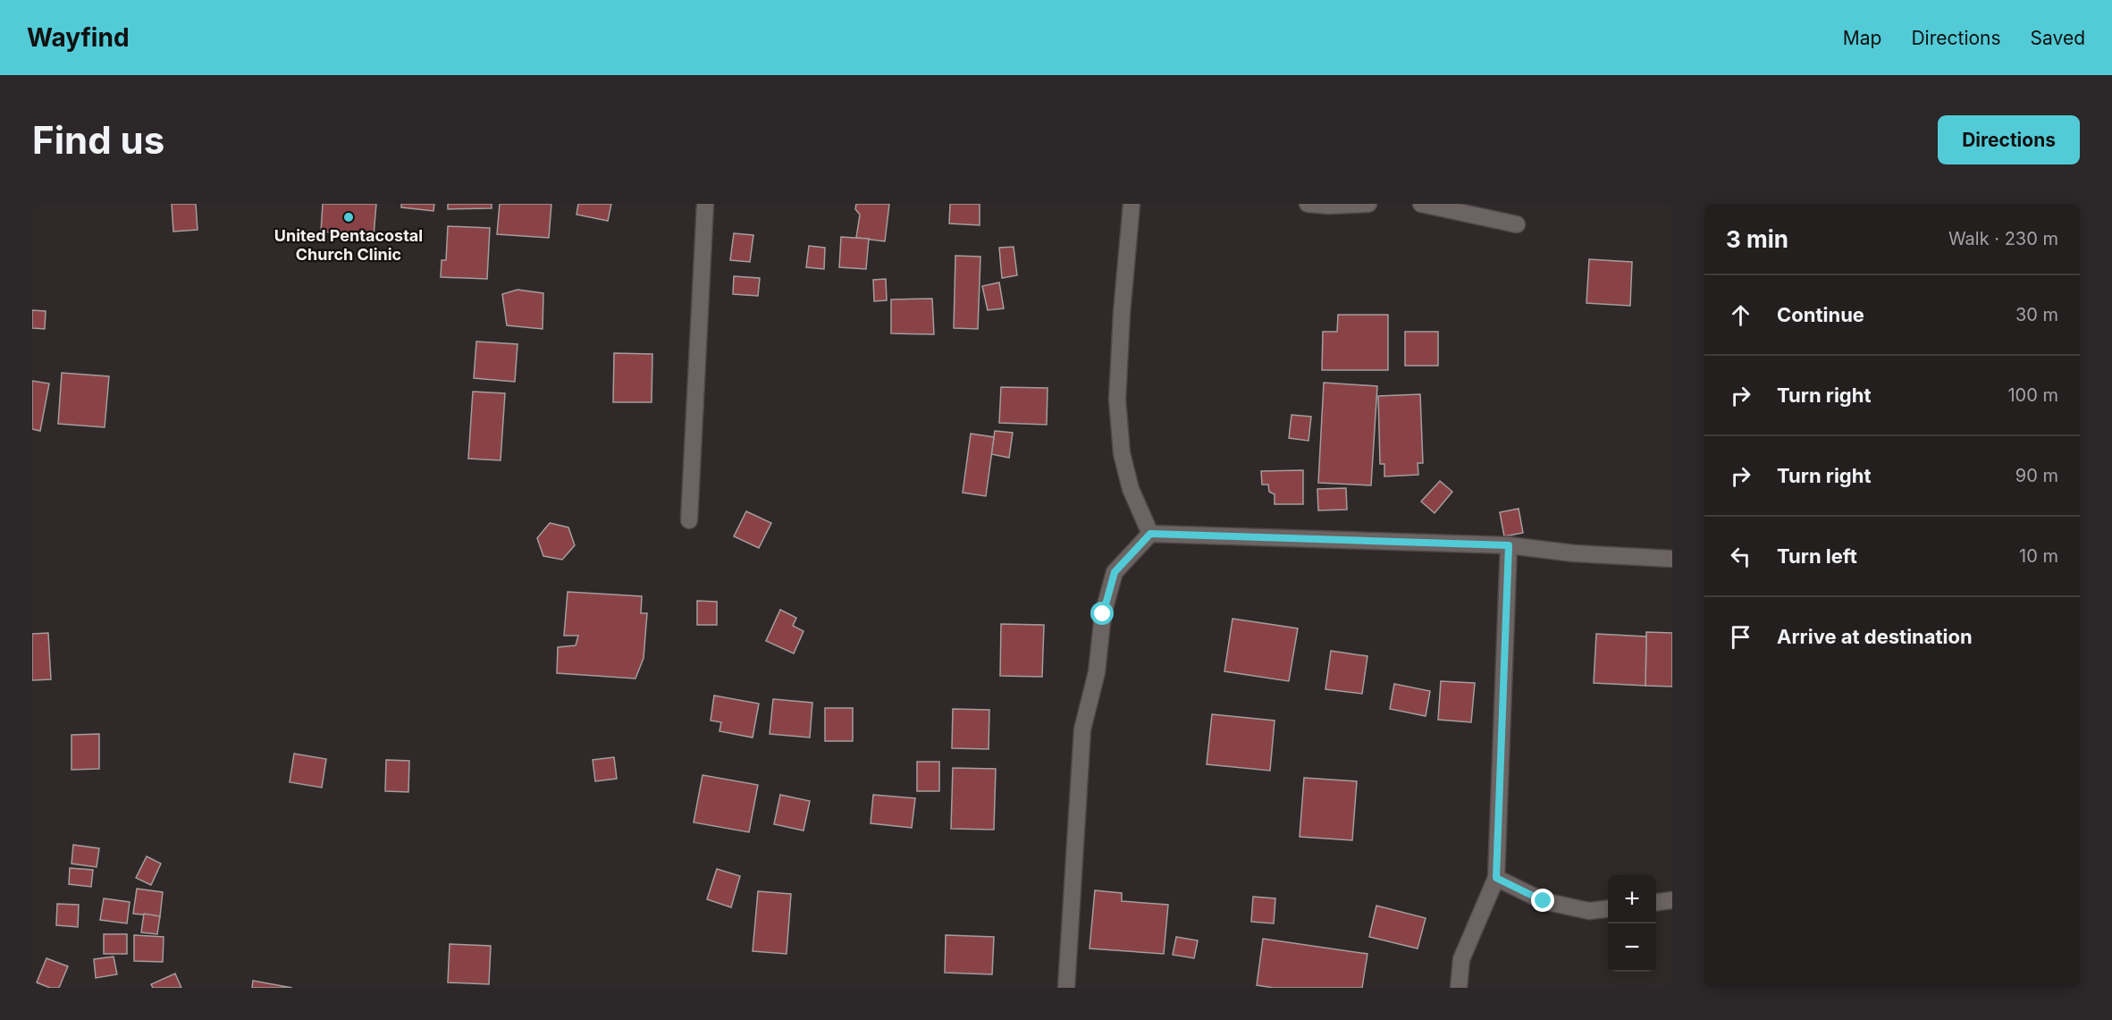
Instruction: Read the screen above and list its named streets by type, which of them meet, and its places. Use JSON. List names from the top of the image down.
{
  "places": ["United Pentacostal Church Clinic"],
  "page": {
    "header": "Wayfind",
    "nav": ["Map", "Directions", "Saved"],
    "buttons": "Directions",
    "title": "Find us",
    "heading": ["3 min", "Walk · 230 m"],
    "list": [
      ["Continue", "30 m"],
      ["Turn right", "100 m"],
      ["Turn right", "90 m"],
      ["Turn left", "10 m"],
      "Arrive at destination"
    ],
    "map_buttons": ["+", "−"]
  }
}
